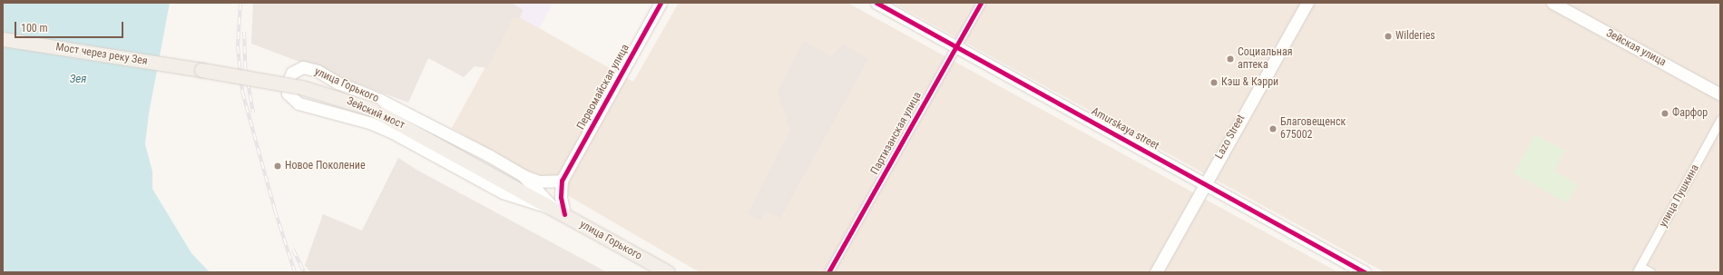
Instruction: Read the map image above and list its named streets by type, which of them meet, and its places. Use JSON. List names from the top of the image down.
{
  "streets": {
    "main road": ["Мост через реку Зея", "улица Горького", "Зейский мост"],
    "street": [
      "Зейская улица",
      "Первомайская улица",
      "Amurskaya street",
      "Партизанская улица",
      "Lazo Street",
      "улица Пушкина"
    ]
  },
  "crossings": [
    ["Мост через реку Зея", "Зейский мост"],
    ["улица Горького", "Зейский мост"],
    ["Amurskaya street", "Партизанская улица"],
    ["Amurskaya street", "Lazo Street"]
  ],
  "water": ["Зея"],
  "places": [
    "Wilderies",
    "Социальная аптека",
    "Кэш & Кэрри",
    "Фарфор",
    "Благовещенск 675002",
    "Новое Поколение"
  ],
  "scale_bar": "100 m"
}
